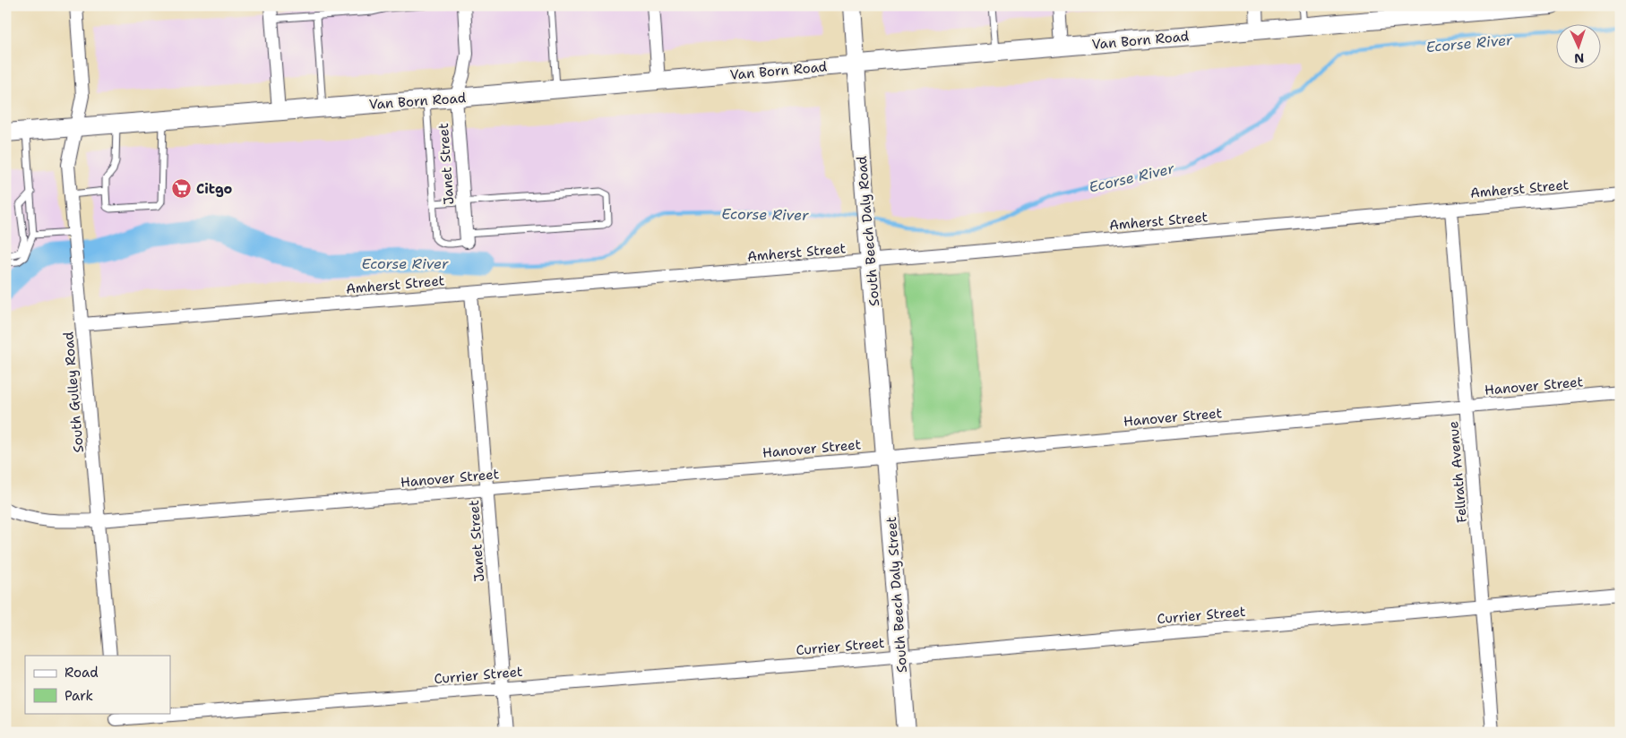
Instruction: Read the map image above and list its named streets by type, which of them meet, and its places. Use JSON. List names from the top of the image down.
{
  "streets": {
    "main road": ["Van Born Road", "South Beech Daly Road", "South Beech Daly Street"],
    "street": [
      "Janet Street",
      "Amherst Street",
      "Hanover Street",
      "South Gulley Road",
      "Fellrath Avenue",
      "Currier Street"
    ]
  },
  "crossings": [
    ["Van Born Road", "Janet Street"],
    ["Van Born Road", "South Beech Daly Road"],
    ["Van Born Road", "South Gulley Road"],
    ["Janet Street", "Amherst Street"],
    ["Janet Street", "Hanover Street"],
    ["Janet Street", "Currier Street"],
    ["Amherst Street", "South Beech Daly Road"],
    ["Amherst Street", "South Gulley Road"],
    ["Amherst Street", "Fellrath Avenue"],
    ["South Beech Daly Road", "Hanover Street"],
    ["South Beech Daly Road", "South Beech Daly Street"],
    ["Hanover Street", "South Gulley Road"],
    ["Hanover Street", "Fellrath Avenue"],
    ["Hanover Street", "South Beech Daly Street"],
    ["Fellrath Avenue", "Currier Street"],
    ["South Beech Daly Street", "Currier Street"]
  ],
  "water": ["Ecorse River"],
  "places": {
    "supermarket": ["Citgo"]
  },
  "legend": ["Road", "Park"],
  "north": "bottom"
}
